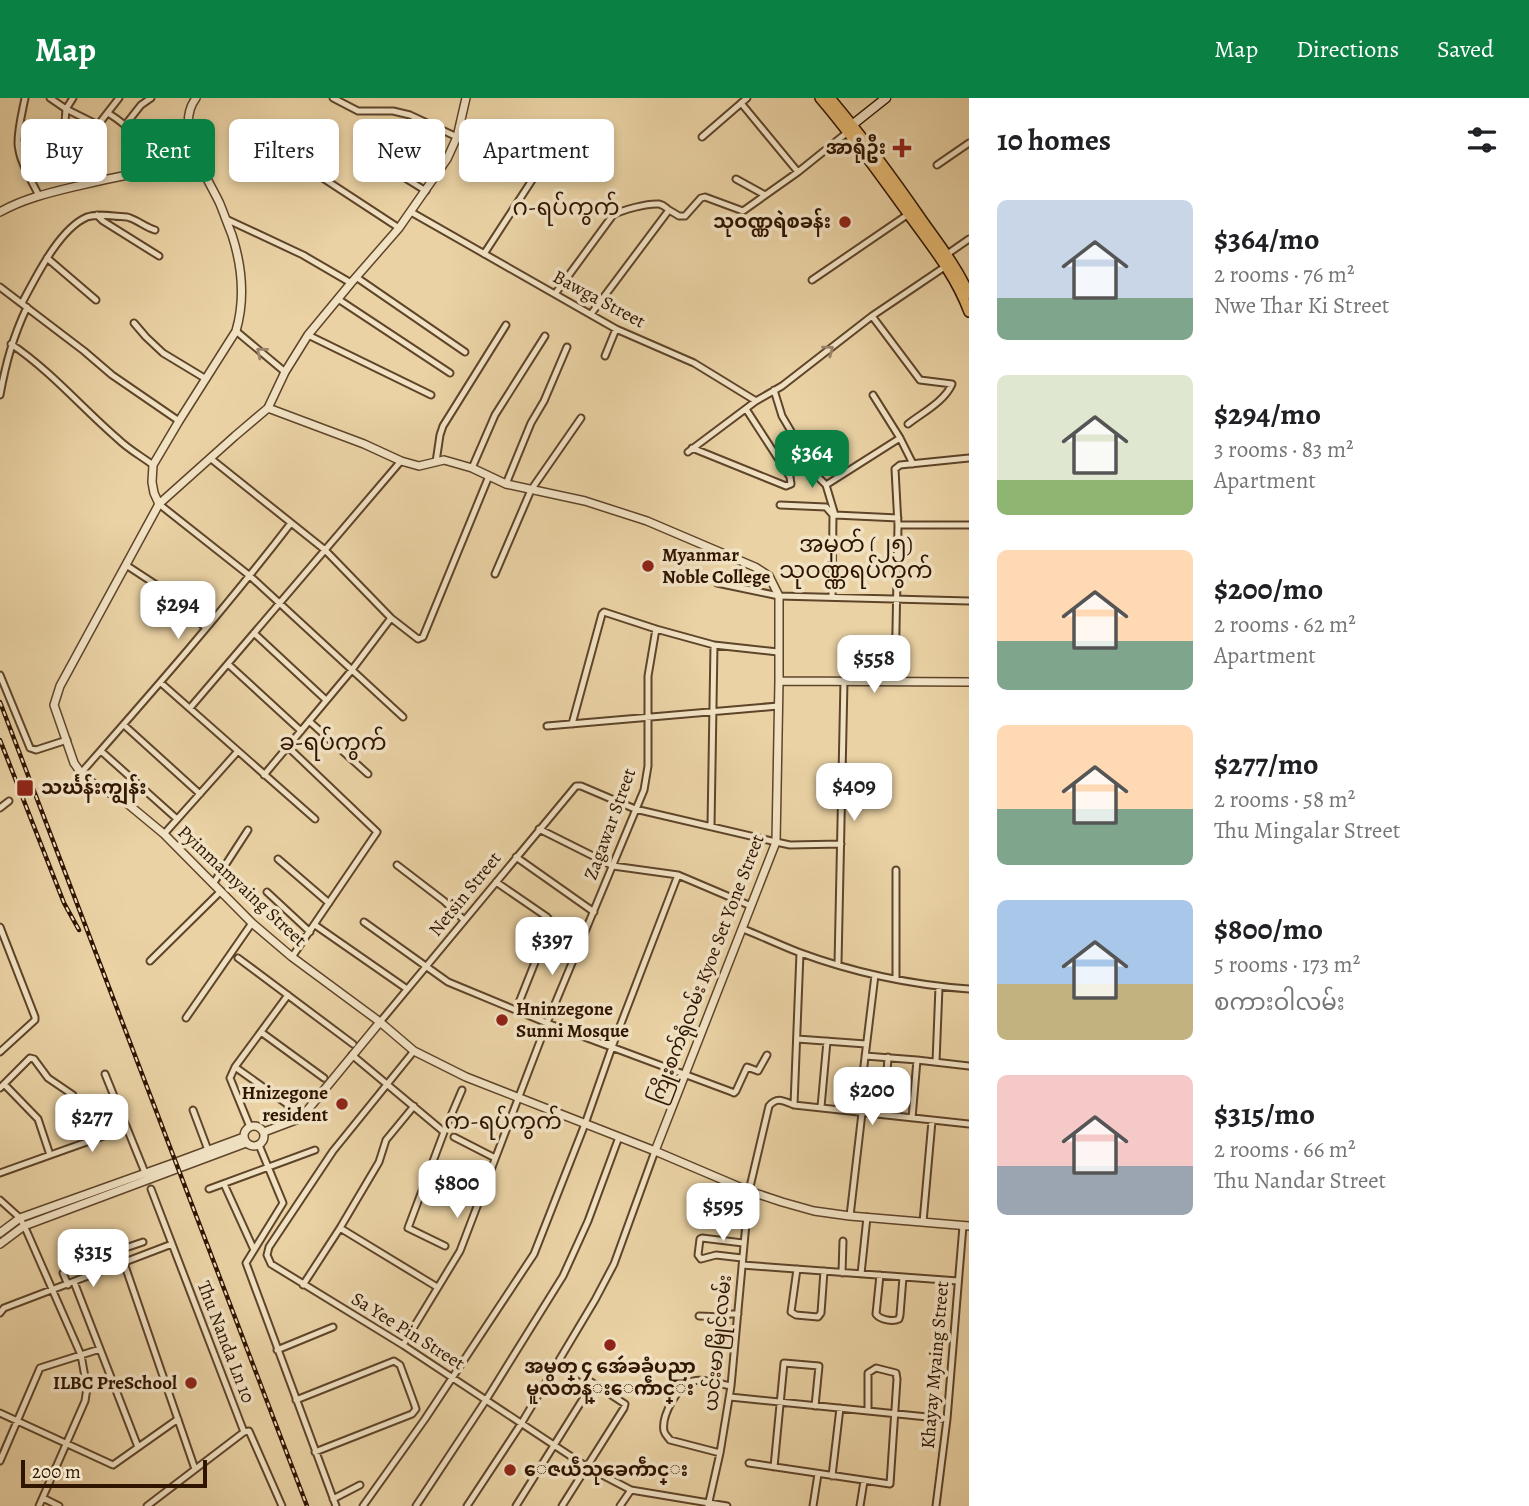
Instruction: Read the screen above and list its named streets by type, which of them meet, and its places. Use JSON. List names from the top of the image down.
{
  "streets": {
    "street": [
      "Bawga Street",
      "Zagawar Street",
      "Pyinmamyaing Street",
      "Netsin Street",
      "ကြိုးစက်ရုံလမ်း Kyoe Set Yone Street",
      "Sa Yee Pin Street",
      "Thu Nanda Ln 10",
      "ယင်းမာမြိုင်လမ်း",
      "Khayay Myaing Street"
    ]
  },
  "crossings": [
    ["Zagawar Street", "Pyinmamyaing Street"],
    ["Zagawar Street", "Netsin Street"],
    ["Zagawar Street", "Sa Yee Pin Street"],
    ["Pyinmamyaing Street", "Netsin Street"],
    ["Pyinmamyaing Street", "ကြိုးစက်ရုံလမ်း Kyoe Set Yone Street"],
    ["Pyinmamyaing Street", "ယင်းမာမြိုင်လမ်း"],
    ["Pyinmamyaing Street", "Khayay Myaing Street"],
    ["Sa Yee Pin Street", "ယင်းမာမြိုင်လမ်း"]
  ],
  "districts": [
    "ဂ-ရပ်ကွက်",
    "အမှတ် (၂၅) သုဝဏ္ဏရပ်ကွက်",
    "ခ-ရပ်ကွက်",
    "က-ရပ်ကွက်"
  ],
  "places": {
    "health": ["အာရုံဦး"],
    "other": [
      "သုဝဏ္ဏရဲစခန်း",
      "Myanmar Noble College",
      "Hninzegone Sunni Mosque",
      "Hnizegone resident",
      "အမွတ္ ၄ အေဴခခံပညာ မူလတန္းေကဵာင္း",
      "ILBC PreSchool",
      "ေဇယဵသုခေကဵာင္း"
    ],
    "transit": ["သင်္ဃန်းကျွန်း"]
  },
  "scale_bar": "200 m",
  "page": {
    "header": "Map",
    "nav": ["Map", "Directions", "Saved"],
    "heading": "10 homes",
    "chip": [
      "Buy",
      "Rent",
      "Filters",
      "New",
      "Apartment"
    ],
    "list": [
      {
        "name": "$364/mo",
        "note": "2 rooms · 76 m² · Nwe Thar Ki Street"
      },
      {
        "name": "$294/mo",
        "note": "3 rooms · 83 m² · Apartment"
      },
      {
        "name": "$200/mo",
        "note": "2 rooms · 62 m² · Apartment"
      },
      {
        "name": "$277/mo",
        "note": "2 rooms · 58 m² · Thu Mingalar Street"
      },
      {
        "name": "$800/mo",
        "note": "5 rooms · 173 m² · စကားဝါလမ်း"
      },
      {
        "name": "$315/mo",
        "note": "2 rooms · 66 m² · Thu Nandar Street"
      }
    ],
    "price": [
      "$364",
      "$294",
      "$558",
      "$409",
      "$397",
      "$200",
      "$277",
      "$800",
      "$595",
      "$315"
    ],
    "scale": "200 m"
  }
}
